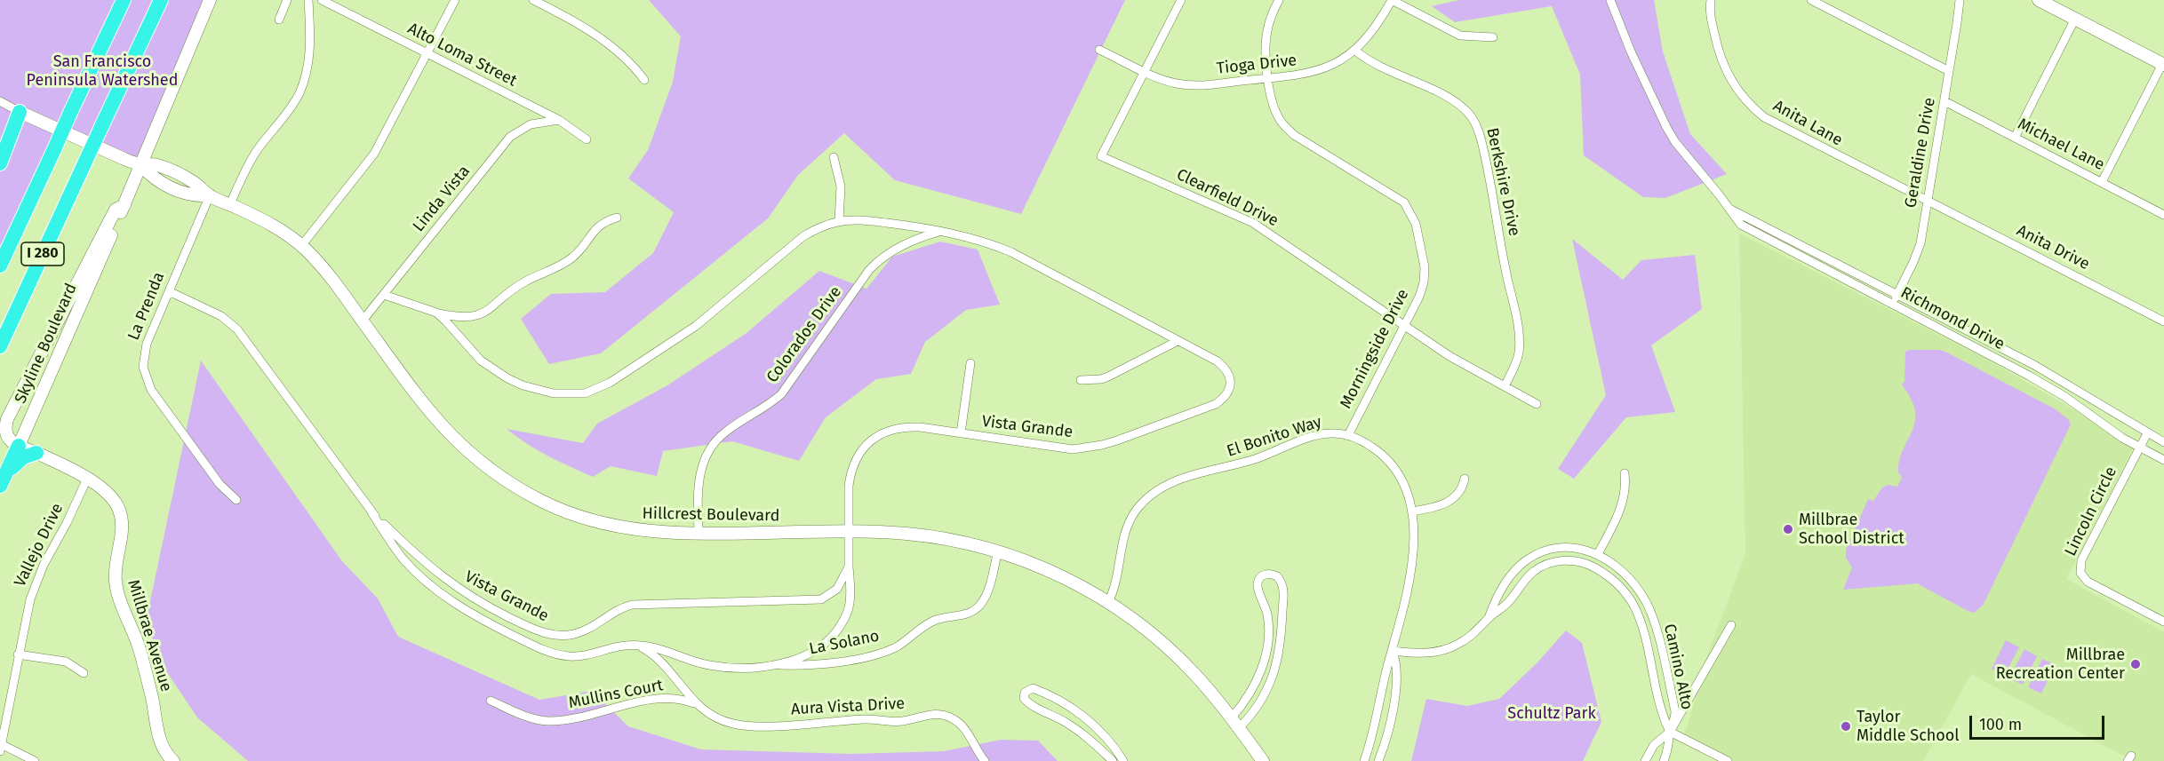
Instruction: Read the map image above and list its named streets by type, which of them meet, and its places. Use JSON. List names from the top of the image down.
{
  "streets": {
    "highway": ["I 280"],
    "street": [
      "Alto Loma Street",
      "Tioga Drive",
      "Anita Lane",
      "Michael Lane",
      "Geraldine Drive",
      "Berkshire Drive",
      "Clearfield Drive",
      "Linda Vista",
      "Anita Drive",
      "La Prenda",
      "Richmond Drive",
      "Colorados Drive",
      "Skyline Boulevard",
      "Morningside Drive",
      "Vista Grande",
      "El Bonito Way",
      "Lincoln Circle",
      "Hillcrest Boulevard",
      "Vallejo Drive",
      "Millbrae Avenue",
      "La Solano",
      "Camino Alto",
      "Mullins Court",
      "Aura Vista Drive"
    ]
  },
  "crossings": [
    ["Alto Loma Street", "Linda Vista"],
    ["Tioga Drive", "Berkshire Drive"],
    ["Tioga Drive", "Clearfield Drive"],
    ["Tioga Drive", "Morningside Drive"],
    ["Anita Lane", "Geraldine Drive"],
    ["Anita Lane", "Anita Drive"],
    ["Michael Lane", "Geraldine Drive"],
    ["Geraldine Drive", "Anita Drive"],
    ["Geraldine Drive", "Richmond Drive"],
    ["Berkshire Drive", "Clearfield Drive"],
    ["Clearfield Drive", "Morningside Drive"],
    ["Linda Vista", "Vista Grande"],
    ["Linda Vista", "Hillcrest Boulevard"],
    ["La Prenda", "Vista Grande"],
    ["La Prenda", "Hillcrest Boulevard"],
    ["Richmond Drive", "Lincoln Circle"],
    ["Colorados Drive", "Vista Grande"],
    ["Colorados Drive", "Hillcrest Boulevard"],
    ["Skyline Boulevard", "Hillcrest Boulevard"],
    ["Skyline Boulevard", "Millbrae Avenue"],
    ["Morningside Drive", "El Bonito Way"],
    ["Vista Grande", "Hillcrest Boulevard"],
    ["El Bonito Way", "Hillcrest Boulevard"],
    ["El Bonito Way", "Camino Alto"],
    ["Hillcrest Boulevard", "La Solano"],
    ["Vallejo Drive", "Millbrae Avenue"],
    ["Mullins Court", "Aura Vista Drive"]
  ],
  "parks": ["San Francisco Peninsula Watershed", "Schultz Park"],
  "places": ["Millbrae School District", "Millbrae Recreation Center", "Taylor Middle School"],
  "scale_bar": "100 m"
}
